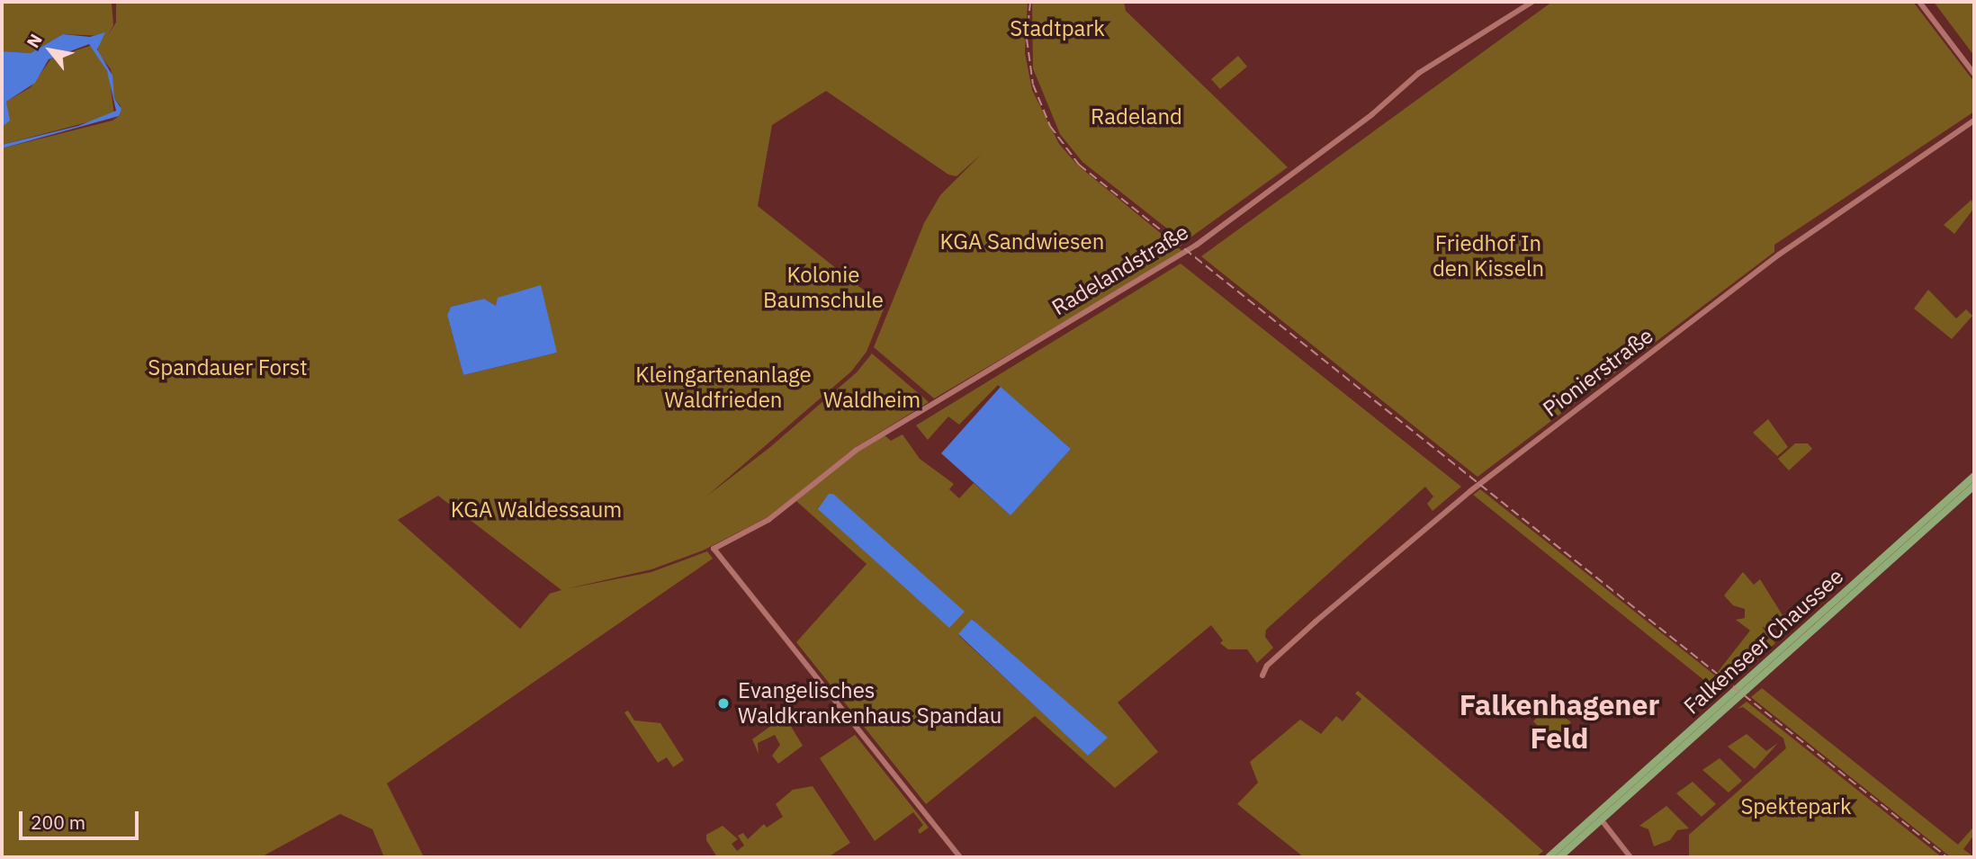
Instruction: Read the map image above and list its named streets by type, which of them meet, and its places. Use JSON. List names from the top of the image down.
{
  "streets": {
    "main road": ["Falkenseer Chaussee"],
    "street": ["Radelandstraße", "Pionierstraße"]
  },
  "districts": ["Falkenhagener Feld"],
  "parks": [
    "Stadtpark",
    "Radeland",
    "KGA Sandwiesen",
    "Friedhof In den Kisseln",
    "Kolonie Baumschule",
    "Spandauer Forst",
    "Kleingartenanlage Waldfrieden",
    "Waldheim",
    "KGA Waldessaum",
    "Spektepark"
  ],
  "places": ["Evangelisches Waldkrankenhaus Spandau"],
  "scale_bar": "200 m",
  "north": "top left"
}
